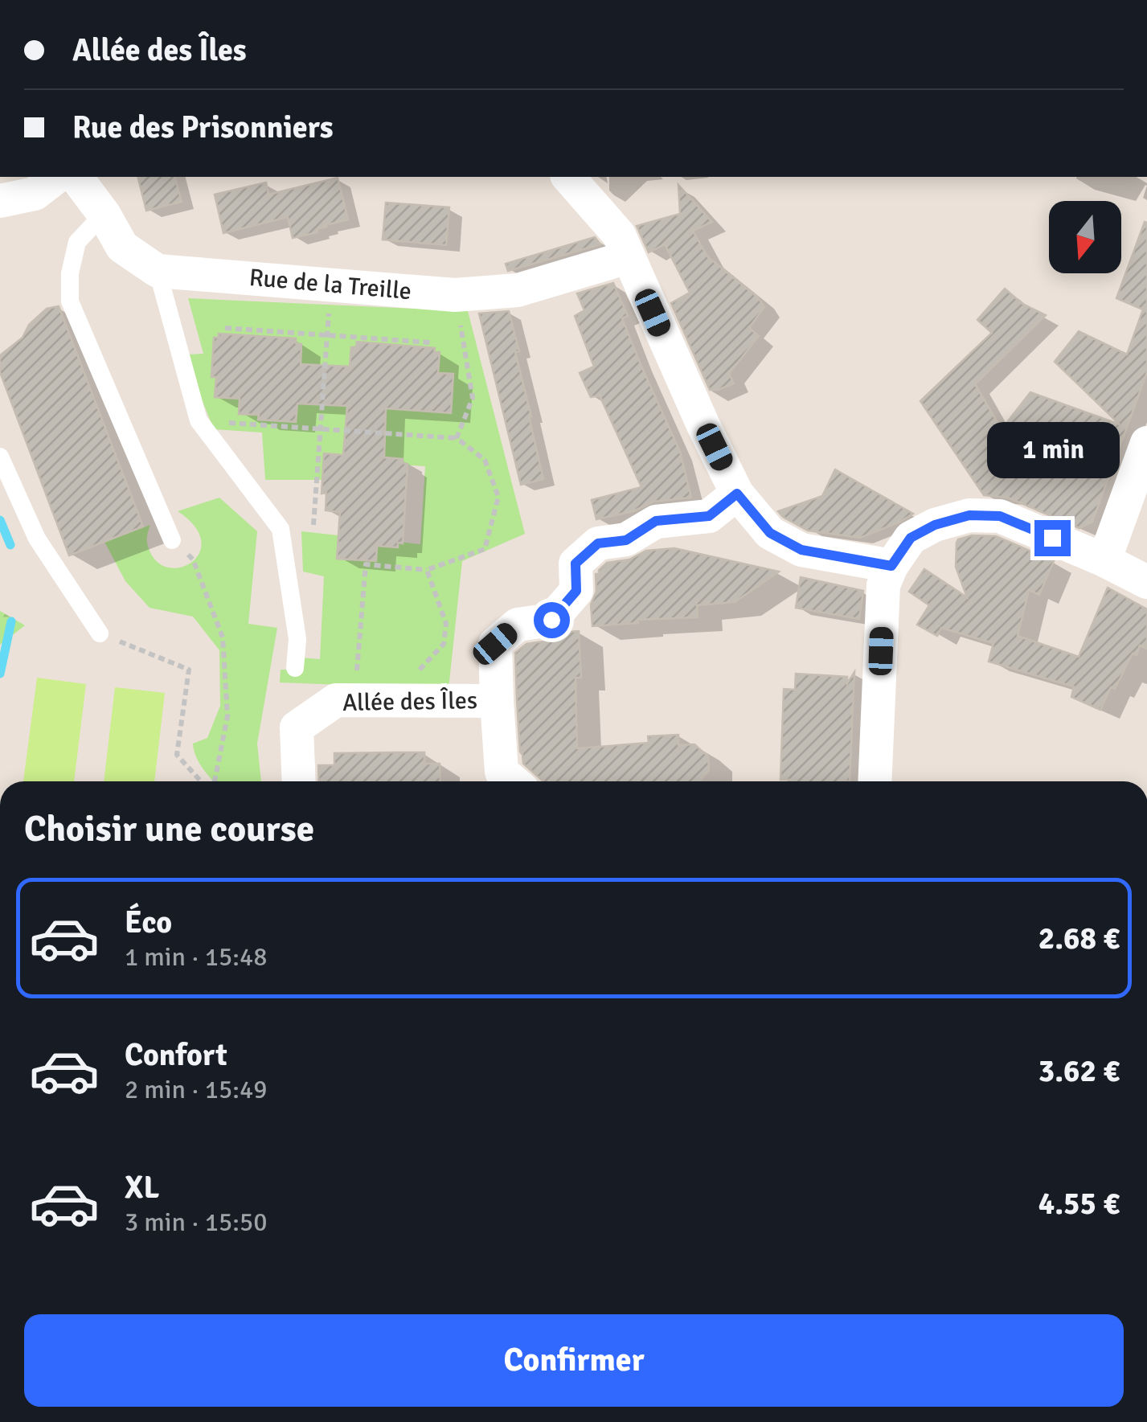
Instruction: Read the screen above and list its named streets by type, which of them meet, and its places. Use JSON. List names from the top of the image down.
{
  "streets": {
    "street": ["Rue de la Treille", "Allée des Îles"]
  },
  "north": "bottom",
  "page": {
    "banner": ["Allée des Îles", "Rue des Prisonniers"],
    "bubble": "1 min",
    "heading": "Choisir une course",
    "list": [
      {
        "name": "Éco",
        "note": "1 min · 15:48",
        "value": "2.68 €"
      },
      {
        "name": "Confort",
        "note": "2 min · 15:49",
        "value": "3.62 €"
      },
      {
        "name": "XL",
        "note": "3 min · 15:50",
        "value": "4.55 €"
      }
    ],
    "buttons": "Confirmer"
  }
}
